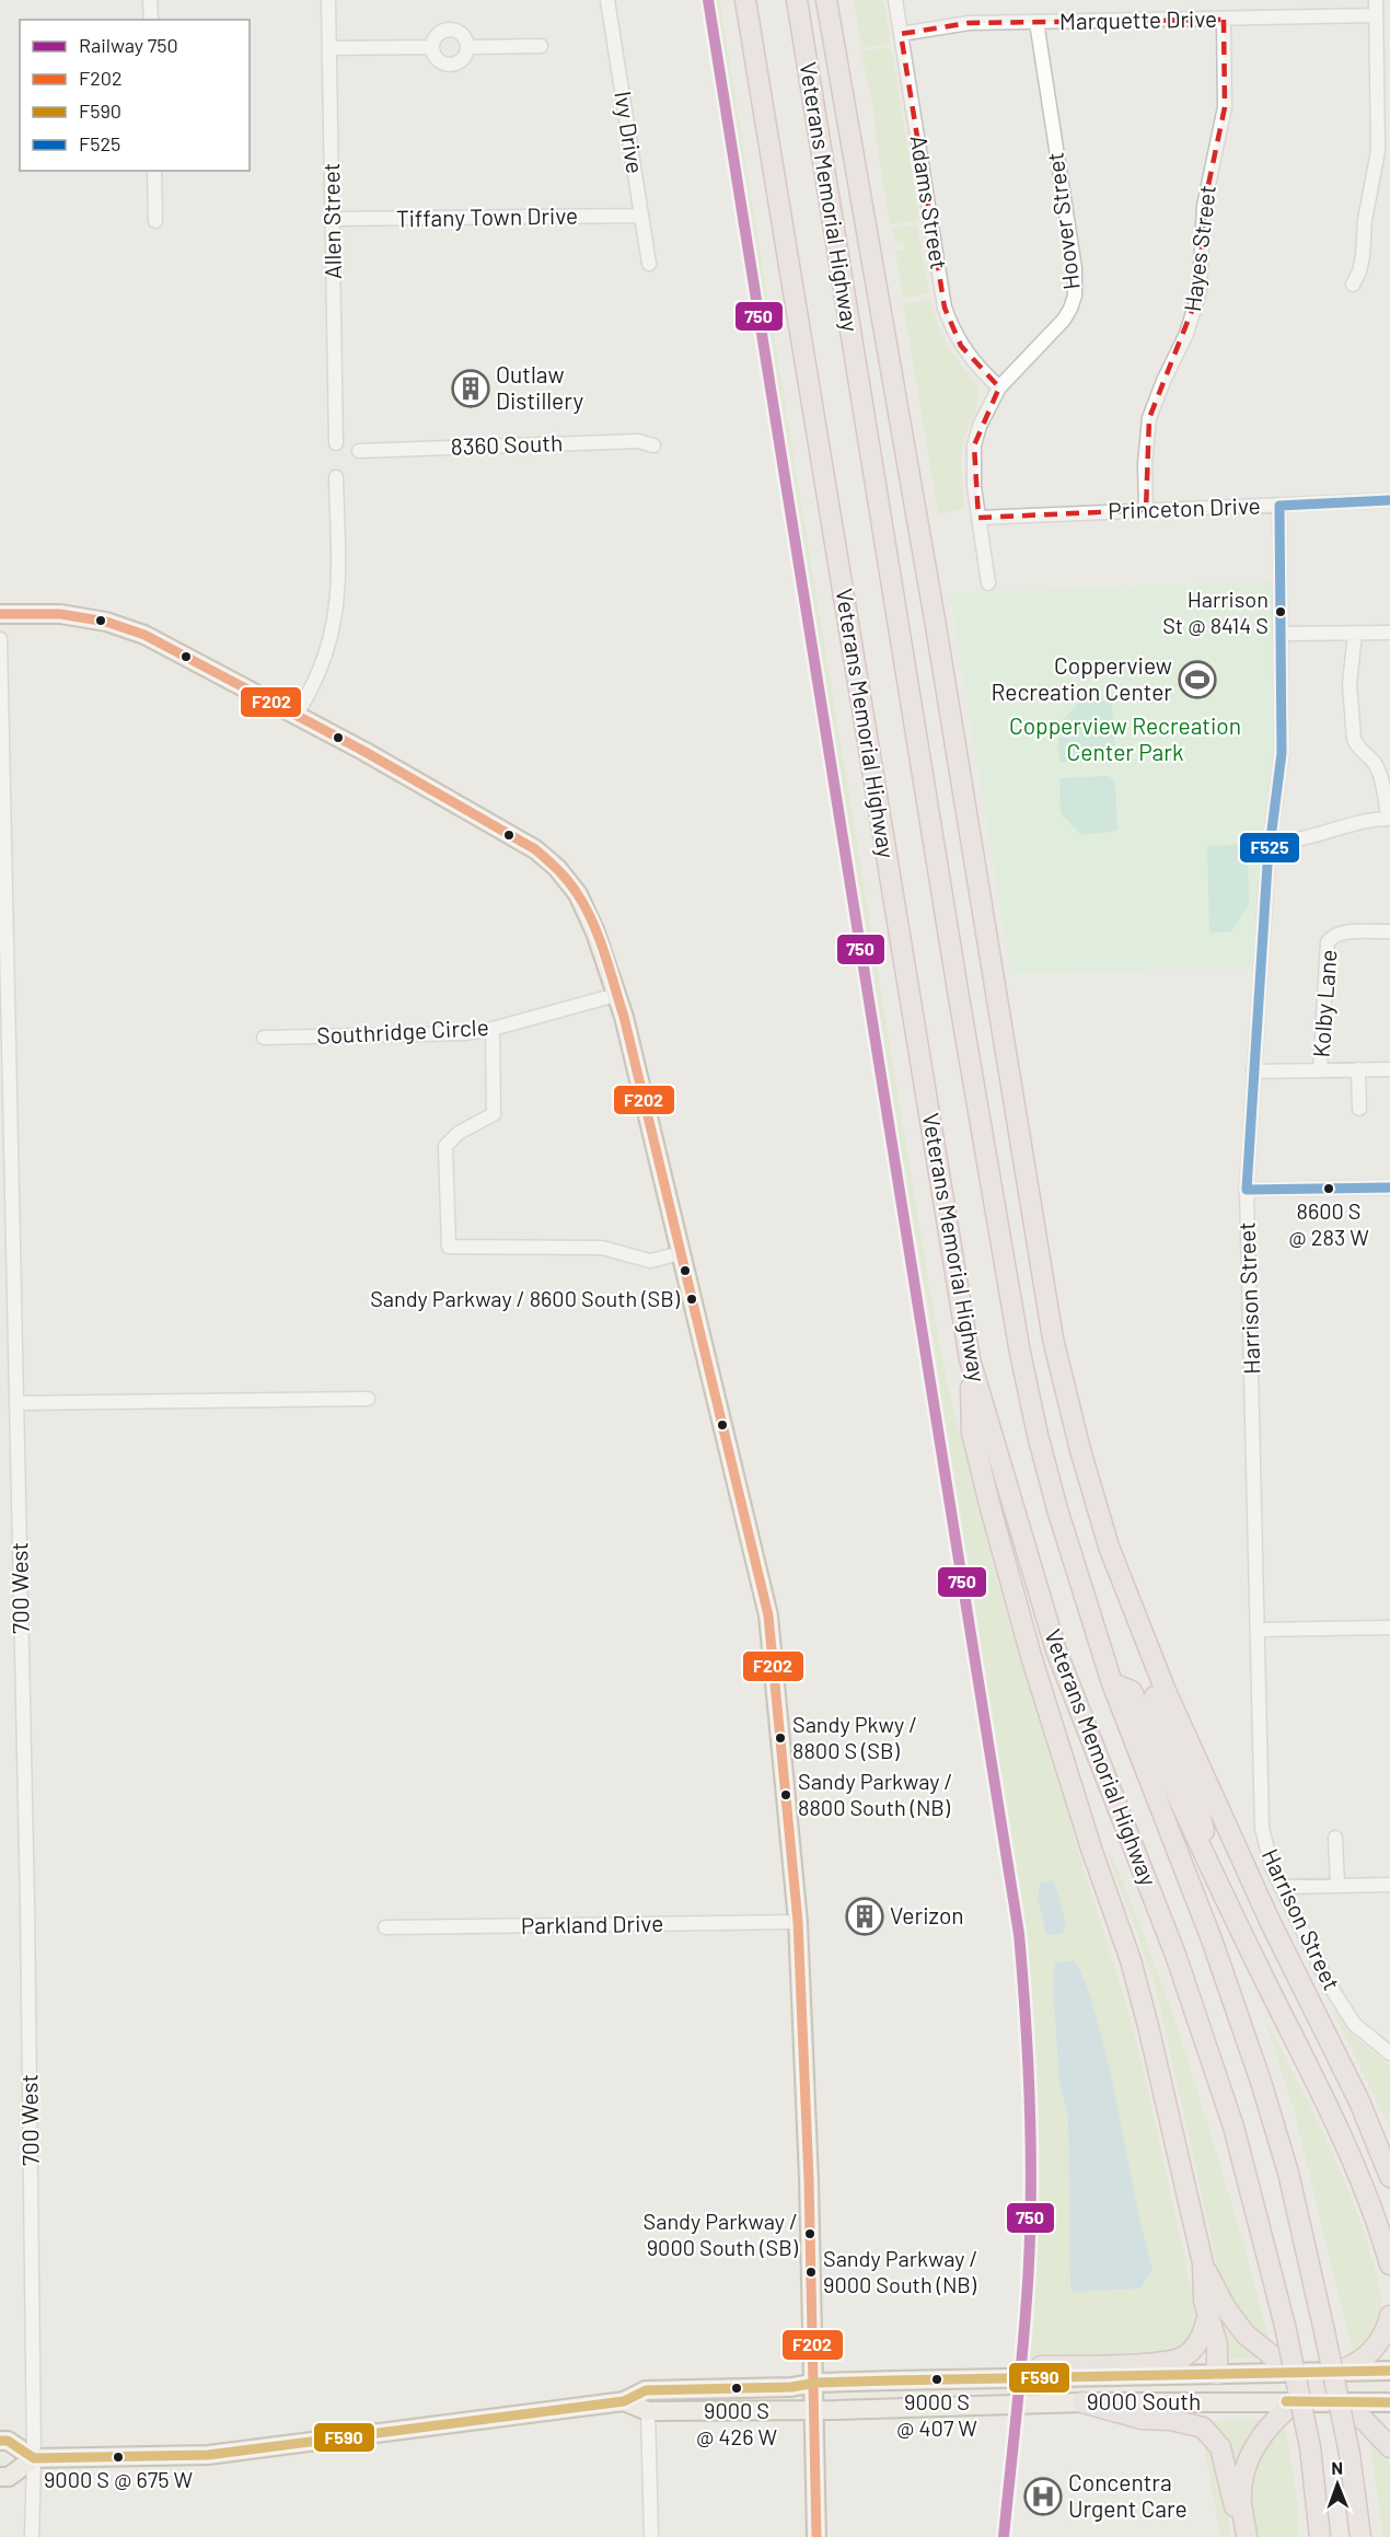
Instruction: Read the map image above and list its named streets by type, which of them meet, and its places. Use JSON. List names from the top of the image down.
{
  "streets": {
    "highway": ["Veterans Memorial Highway"],
    "main road": ["9000 South"],
    "street": [
      "Marquette Drive",
      "Ivy Drive",
      "Adams Street",
      "Tiffany Town Drive",
      "Allen Street",
      "Hoover Street",
      "Hayes Street",
      "8360 South",
      "Princeton Drive",
      "Kolby Lane",
      "Southridge Circle",
      "Harrison Street",
      "700 West",
      "Parkland Drive"
    ]
  },
  "crossings": [
    ["Marquette Drive", "Adams Street"],
    ["Marquette Drive", "Hoover Street"],
    ["Marquette Drive", "Hayes Street"],
    ["Ivy Drive", "Tiffany Town Drive"],
    ["Adams Street", "Hoover Street"],
    ["Tiffany Town Drive", "Allen Street"],
    ["Hoover Street", "Princeton Drive"],
    ["Hayes Street", "Princeton Drive"],
    ["Princeton Drive", "Harrison Street"],
    ["700 West", "9000 South"]
  ],
  "parks": ["Copperview Recreation Center Park"],
  "places": {
    "building": ["Outlaw Distillery", "Verizon"],
    "other": [
      "Harrison St @ 8414 S",
      "8600 S @ 283 W",
      "Sandy Parkway / 8600 South (SB)",
      "Sandy Pkwy / 8800 S (SB)",
      "Sandy Parkway / 8800 South (NB)",
      "Sandy Parkway / 9000 South (SB)",
      "Sandy Parkway / 9000 South (NB)",
      "9000 S @ 407 W",
      "9000 S @ 426 W",
      "9000 S @ 675 W"
    ],
    "sports": ["Copperview Recreation Center"],
    "hospital": ["Concentra Urgent Care"]
  },
  "lines": [
    "rail line 750",
    "transit line F525",
    "transit line F202",
    "transit line F590"
  ],
  "legend": [
    "Railway 750",
    "F202",
    "F590",
    "F525"
  ],
  "north": "top"
}
